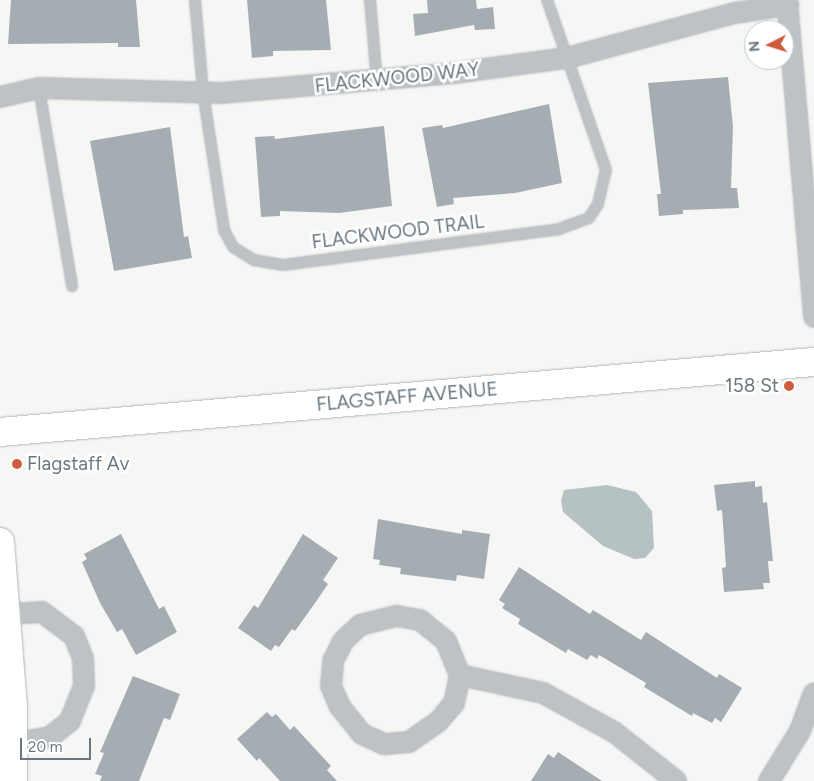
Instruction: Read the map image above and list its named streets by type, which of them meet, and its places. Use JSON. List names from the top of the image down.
{
  "streets": {
    "street": ["FLACKWOOD WAY", "FLAGSTAFF AVENUE"],
    "lane": ["FLACKWOOD TRAIL"]
  },
  "crossings": [
    ["FLACKWOOD WAY", "FLACKWOOD TRAIL"]
  ],
  "places": ["158 St", "Flagstaff Av"],
  "scale_bar": "20 m",
  "north": "left"
}
